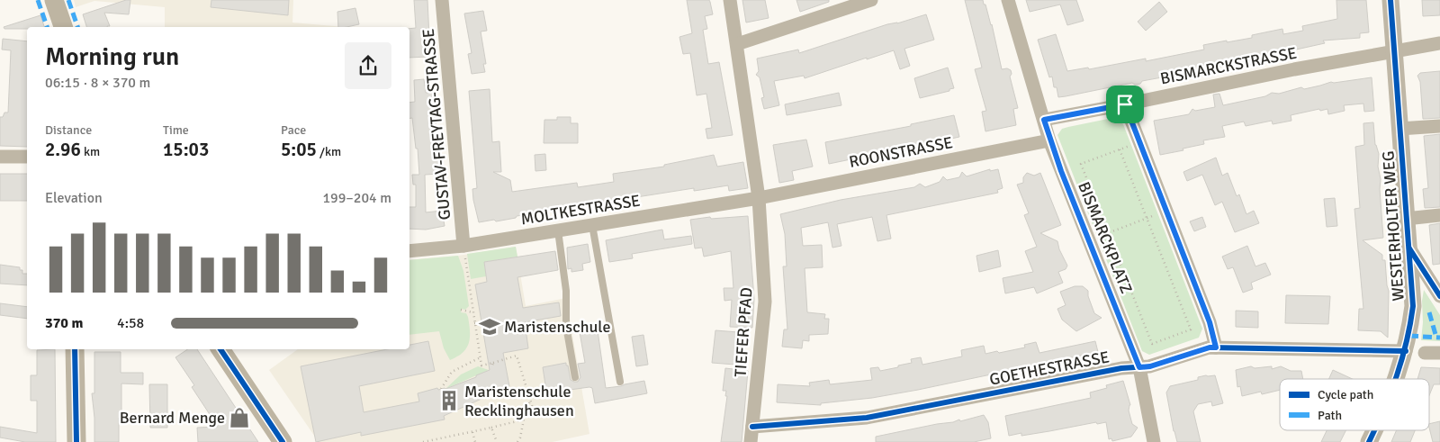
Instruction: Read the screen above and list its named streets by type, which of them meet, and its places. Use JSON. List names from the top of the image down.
{
  "streets": {
    "street": [
      "BISMARCKSTRASSE",
      "GUSTAV-FREYTAG-STRASSE",
      "ROONSTRASSE",
      "MOLTKESTRASSE",
      "WESTERHOLTER WEG",
      "BISMARCKPLATZ",
      "TIEFER PFAD",
      "GOETHESTRASSE"
    ]
  },
  "crossings": [
    ["BISMARCKSTRASSE", "WESTERHOLTER WEG"],
    ["BISMARCKSTRASSE", "BISMARCKPLATZ"],
    ["GUSTAV-FREYTAG-STRASSE", "MOLTKESTRASSE"],
    ["ROONSTRASSE", "MOLTKESTRASSE"],
    ["ROONSTRASSE", "BISMARCKPLATZ"],
    ["ROONSTRASSE", "TIEFER PFAD"],
    ["MOLTKESTRASSE", "TIEFER PFAD"],
    ["WESTERHOLTER WEG", "GOETHESTRASSE"],
    ["BISMARCKPLATZ", "GOETHESTRASSE"],
    ["TIEFER PFAD", "GOETHESTRASSE"]
  ],
  "places": {
    "school or university": ["Maristenschule"],
    "building": ["Maristenschule Recklinghausen"],
    "shop": ["Bernard Menge"]
  },
  "legend": ["Cycle path", "Path"],
  "page": {
    "heading": ["Morning run", "06:15 · 8 × 370 m"],
    "stats": [
      ["Distance", "2.96 km"],
      ["Time", "15:03"],
      ["Pace", "5:05 /km"]
    ],
    "chart": ["Elevation", "199–204 m"],
    "list": [
      {
        "name": "370 m",
        "note": "4:58"
      }
    ]
  }
}
